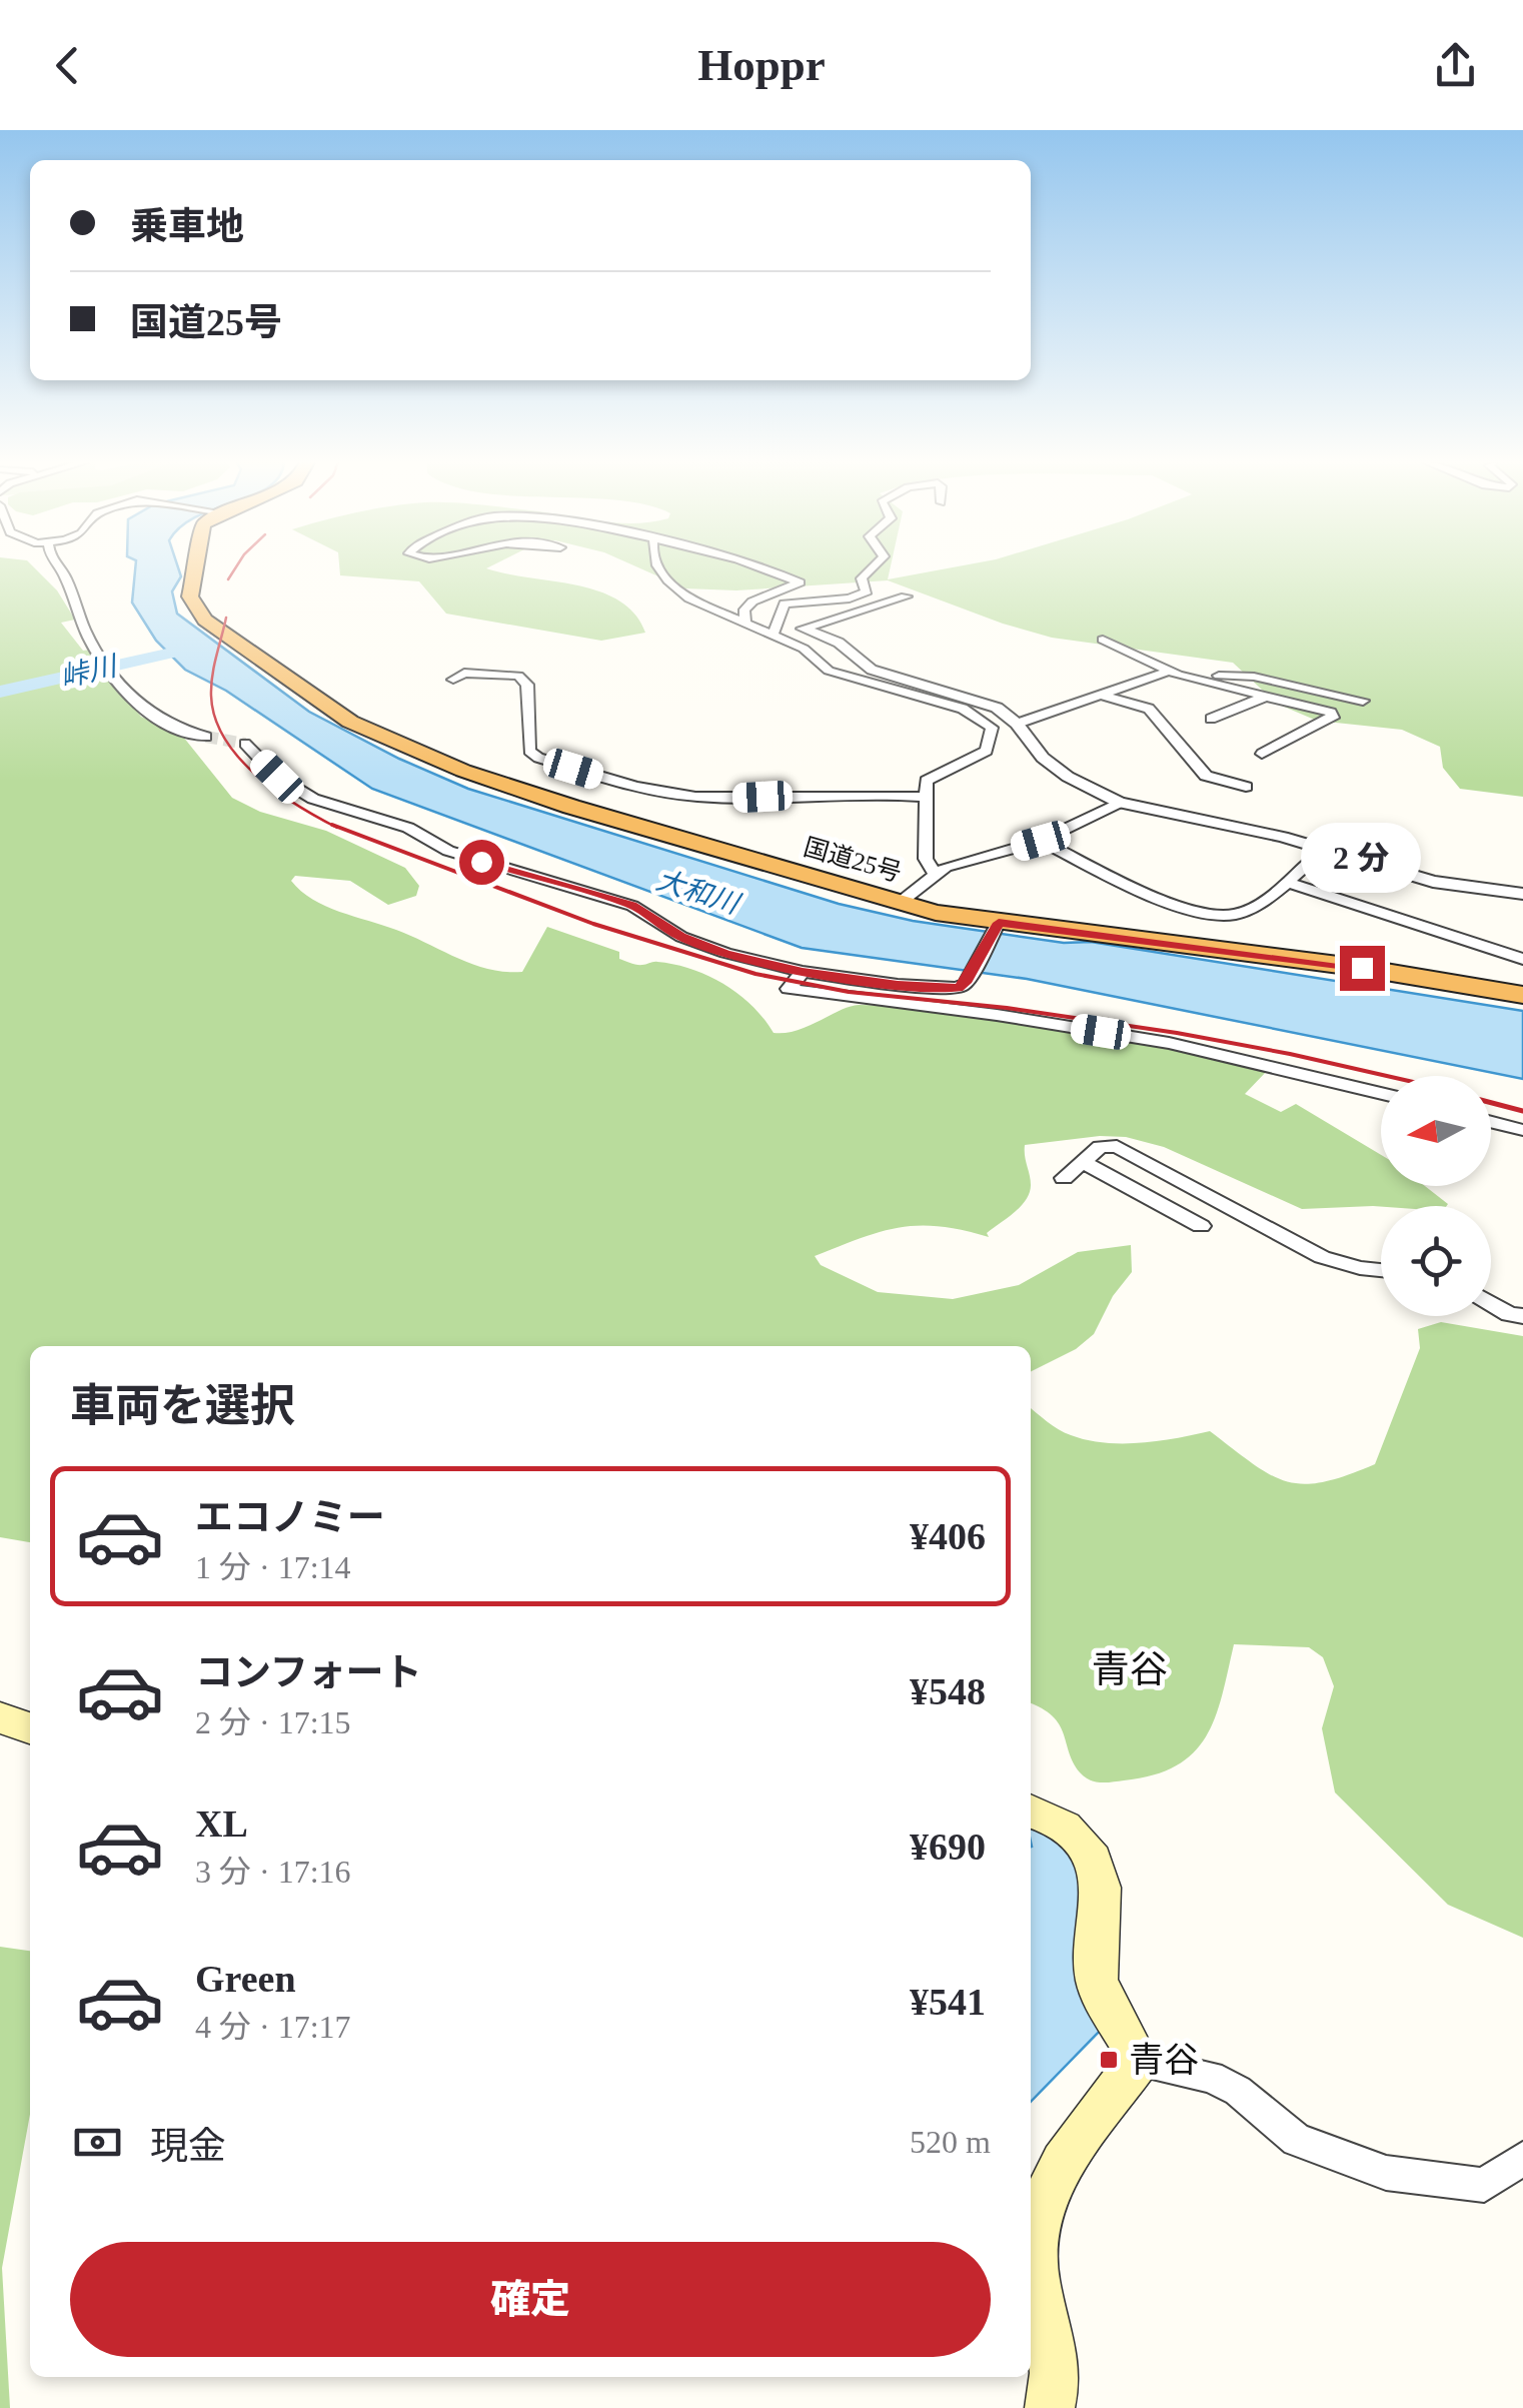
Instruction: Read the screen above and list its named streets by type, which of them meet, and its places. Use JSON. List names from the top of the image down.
{
  "streets": {
    "highway": ["国道25号"]
  },
  "districts": ["青谷"],
  "water": ["峠川", "大和川"],
  "places": {
    "transit": ["青谷"]
  },
  "north": "left",
  "page": {
    "header": "Hoppr",
    "banner": ["乗車地", "国道25号"],
    "bubble": "2 分",
    "heading": "車両を選択",
    "list": [
      {
        "name": "エコノミー",
        "note": "1 分 · 17:14",
        "value": "¥406"
      },
      {
        "name": "コンフォート",
        "note": "2 分 · 17:15",
        "value": "¥548"
      },
      {
        "name": "XL",
        "note": "3 分 · 17:16",
        "value": "¥690"
      },
      {
        "name": "Green",
        "note": "4 分 · 17:17",
        "value": "¥541"
      }
    ],
    "pay": ["現金", "520 m"],
    "buttons": "確定"
  }
}
